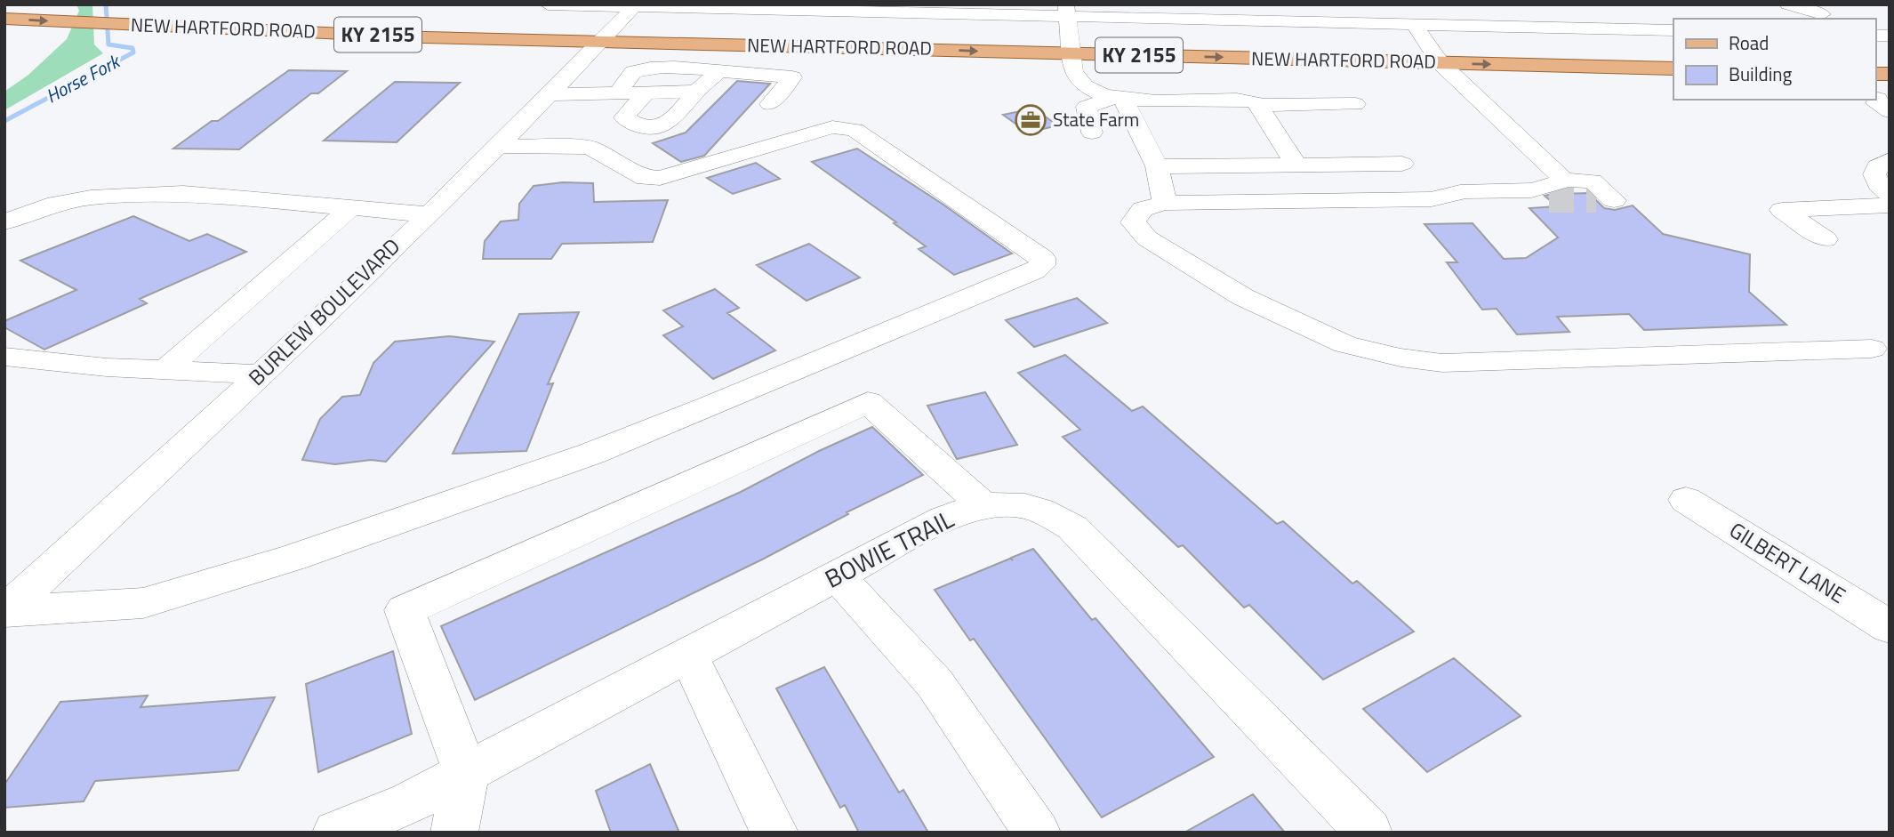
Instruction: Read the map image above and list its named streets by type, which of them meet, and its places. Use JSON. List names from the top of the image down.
{
  "streets": {
    "main road": ["NEW HARTFORD ROAD", "KY 2155"],
    "street": ["BURLEW BOULEVARD", "BOWIE TRAIL", "GILBERT LANE"]
  },
  "crossings": [
    ["NEW HARTFORD ROAD", "BURLEW BOULEVARD"]
  ],
  "water": ["Horse Fork"],
  "places": {
    "office": ["State Farm"]
  },
  "legend": ["Road", "Building"]
}
